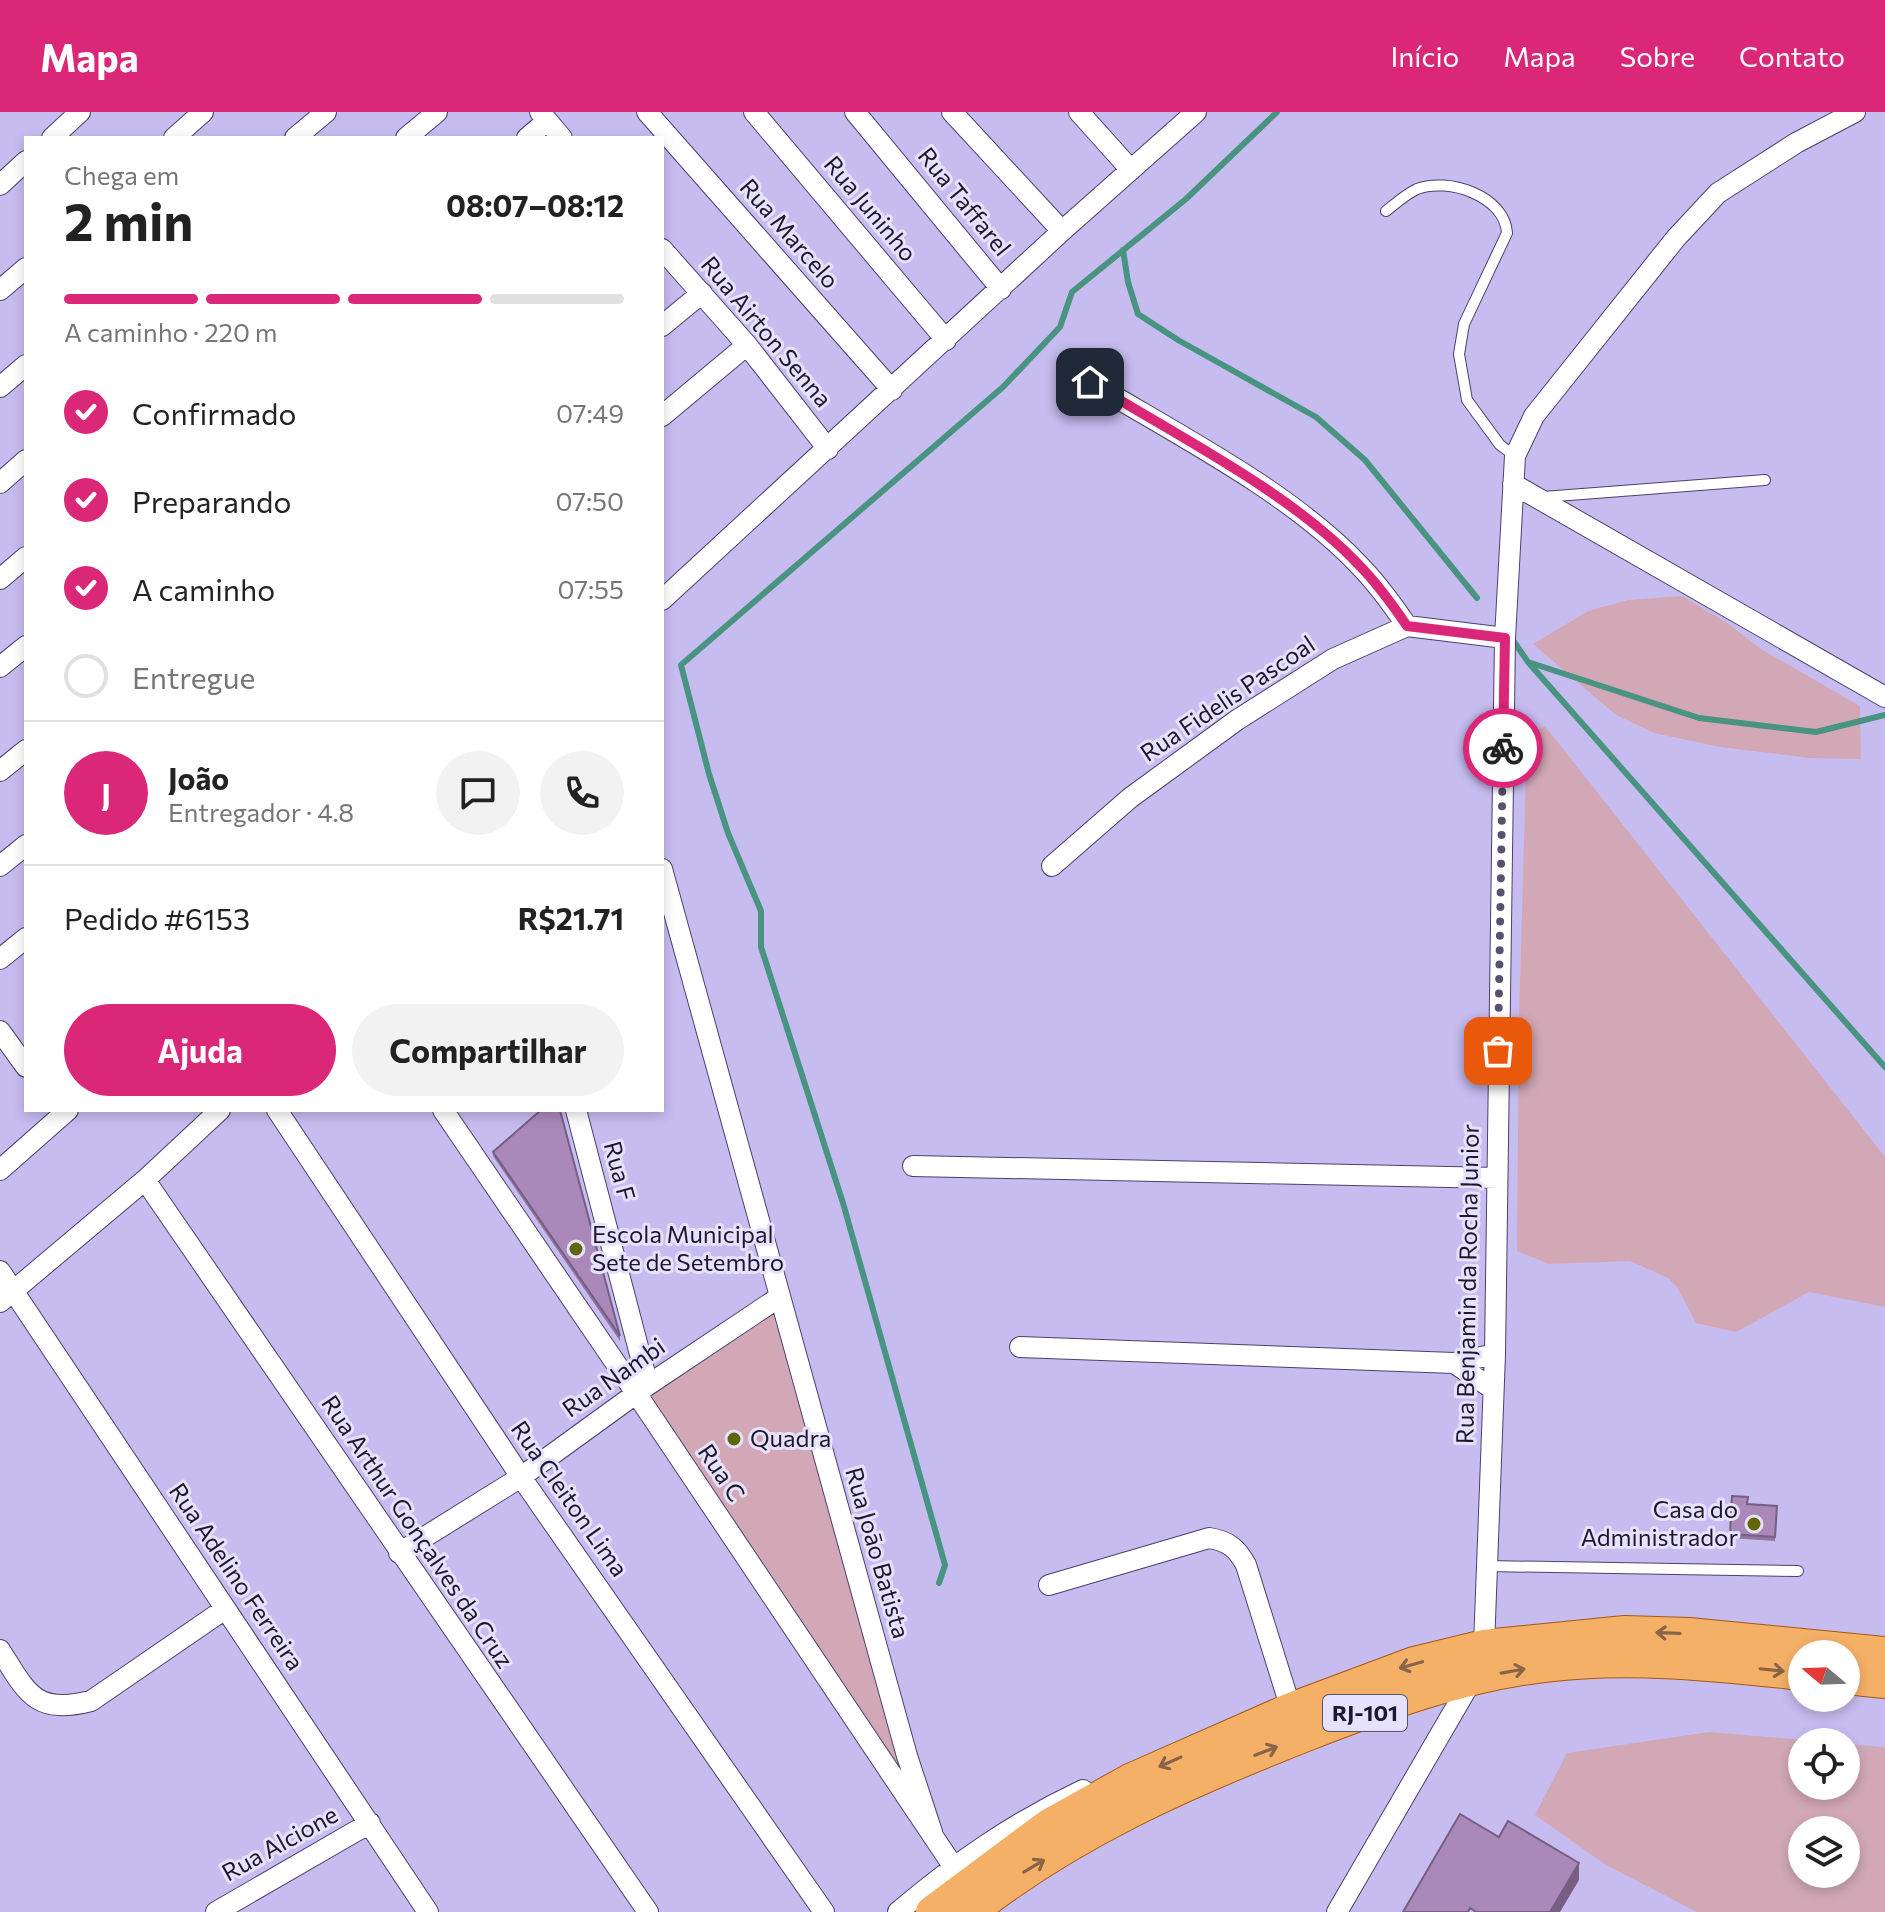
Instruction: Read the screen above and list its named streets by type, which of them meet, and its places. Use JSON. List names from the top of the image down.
{
  "streets": {
    "main road": ["RJ-101"],
    "street": [
      "Rua Taffarel",
      "Rua Juninho",
      "Rua Marcelo",
      "Rua Airton Senna",
      "Rua Fidelis Pascoal",
      "Rua F",
      "Rua Benjamin da Rocha Junior",
      "Rua Nambi",
      "Rua C",
      "Rua Cleiton Lima",
      "Rua Arthur Gonçalves da Cruz",
      "Rua Joāo Batista",
      "Rua Adelino Ferreira",
      "Rua Alcione"
    ]
  },
  "crossings": [
    ["Rua F", "Rua Nambi"],
    ["Rua F", "Rua C"],
    ["Rua Benjamin da Rocha Junior", "RJ-101"],
    ["Rua Nambi", "Rua C"],
    ["Rua Nambi", "Rua Cleiton Lima"],
    ["Rua Nambi", "Rua Arthur Gonçalves da Cruz"],
    ["Rua Nambi", "Rua Joāo Batista"],
    ["Rua C", "Rua Joāo Batista"],
    ["Rua Adelino Ferreira", "Rua Alcione"]
  ],
  "places": ["Escola Municipal Sete de Setembro", "Quadra", "Casa do Administrador"],
  "north": "left",
  "page": {
    "header": "Mapa",
    "nav": [
      "Início",
      "Mapa",
      "Sobre",
      "Contato"
    ],
    "heading": ["2 min", "Chega em", "08:07–08:12"],
    "panel": [
      "João",
      "Entregador · 4.8",
      "Pedido #6153",
      "R$21.71"
    ],
    "bar": "A caminho · 220 m",
    "list": [
      ["Confirmado", "07:49"],
      ["Preparando", "07:50"],
      ["A caminho", "07:55"],
      "Entregue"
    ],
    "round": "J",
    "buttons": ["Ajuda", "Compartilhar"]
  }
}
